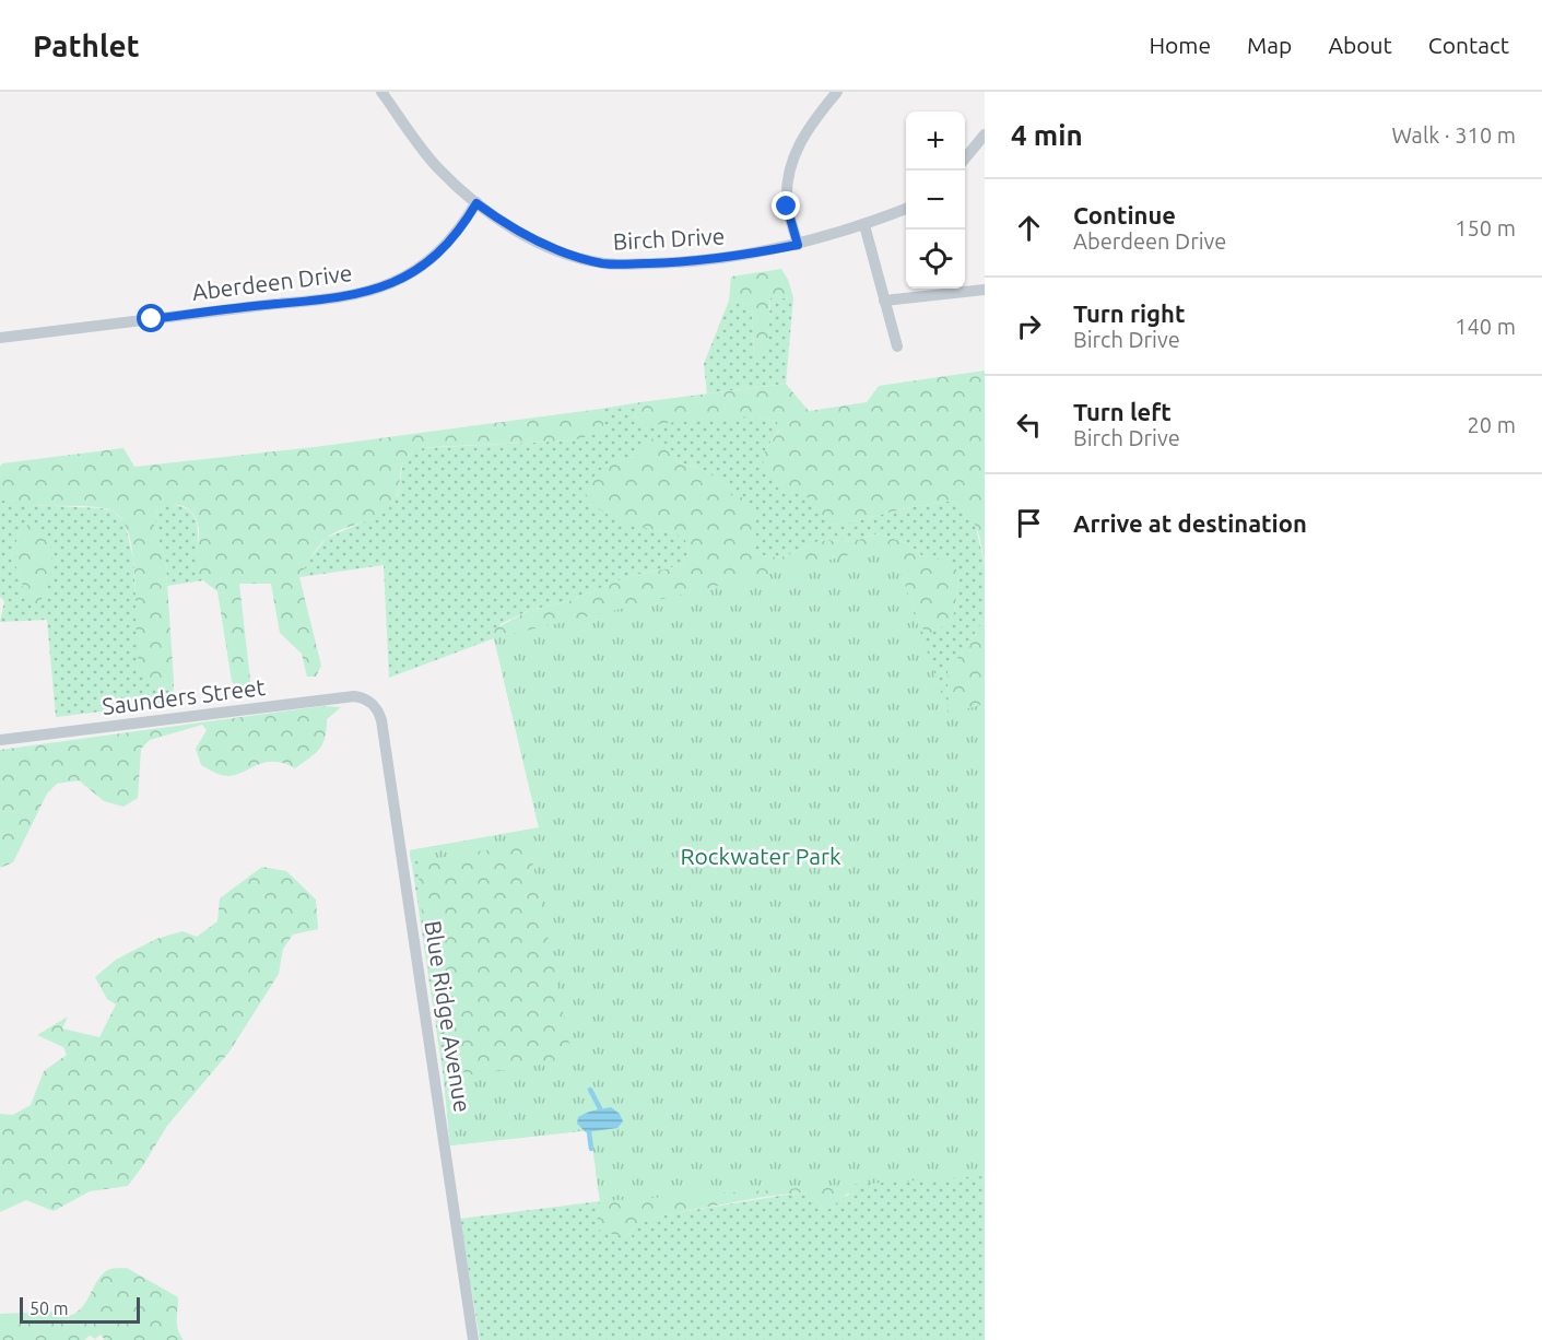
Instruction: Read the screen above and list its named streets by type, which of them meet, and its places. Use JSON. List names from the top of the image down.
{
  "streets": {
    "street": [
      "Birch Drive",
      "Aberdeen Drive",
      "Saunders Street",
      "Blue Ridge Avenue"
    ]
  },
  "crossings": [
    ["Birch Drive", "Aberdeen Drive"],
    ["Saunders Street", "Blue Ridge Avenue"]
  ],
  "parks": ["Rockwater Park"],
  "scale_bar": "50 m",
  "page": {
    "header": "Pathlet",
    "nav": [
      "Home",
      "Map",
      "About",
      "Contact"
    ],
    "heading": ["4 min", "Walk · 310 m"],
    "map_buttons": ["+", "−"],
    "list": [
      ["Continue", "Aberdeen Drive", "150 m"],
      ["Turn right", "Birch Drive", "140 m"],
      ["Turn left", "Birch Drive", "20 m"],
      "Arrive at destination"
    ],
    "scale": "50 m"
  }
}
